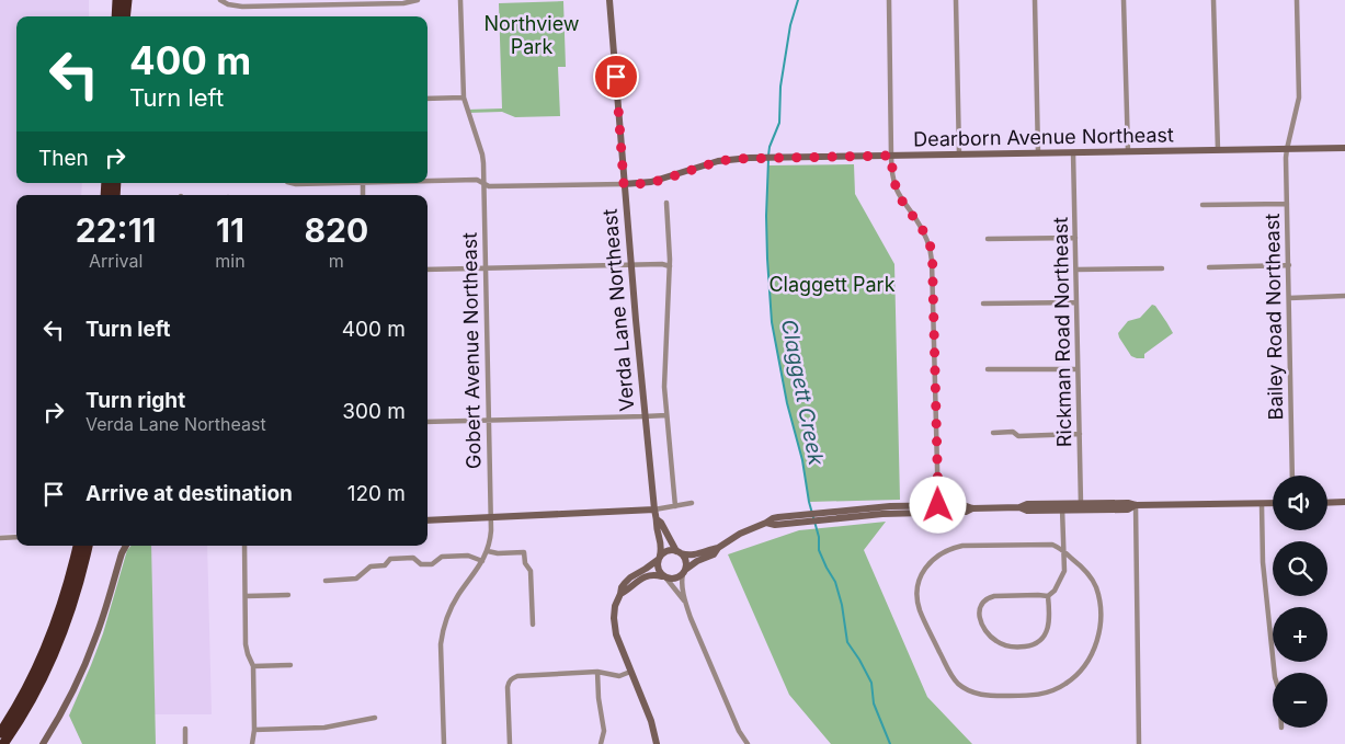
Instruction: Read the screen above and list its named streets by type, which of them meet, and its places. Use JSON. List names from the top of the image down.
{
  "streets": {
    "street": [
      "Dearborn Avenue Northeast",
      "Verda Lane Northeast",
      "Bailey Road Northeast",
      "Rickman Road Northeast",
      "Gobert Avenue Northeast"
    ]
  },
  "crossings": [
    ["Dearborn Avenue Northeast", "Verda Lane Northeast"],
    ["Dearborn Avenue Northeast", "Bailey Road Northeast"],
    ["Dearborn Avenue Northeast", "Rickman Road Northeast"],
    ["Dearborn Avenue Northeast", "Gobert Avenue Northeast"]
  ],
  "water": ["Claggett Creek"],
  "parks": ["Northview Park", "Claggett Park"],
  "page": {
    "turn": ["400 m", "Turn left"],
    "then": "Then",
    "eta": [
      "22:11",
      "Arrival",
      "11",
      "min",
      "820",
      "m"
    ],
    "list": [
      {
        "name": "Turn left",
        "value": "400 m"
      },
      {
        "name": "Turn right",
        "note": "Verda Lane Northeast",
        "value": "300 m"
      },
      {
        "name": "Arrive at destination",
        "value": "120 m"
      }
    ],
    "map_buttons": ["+", "−"]
  }
}
